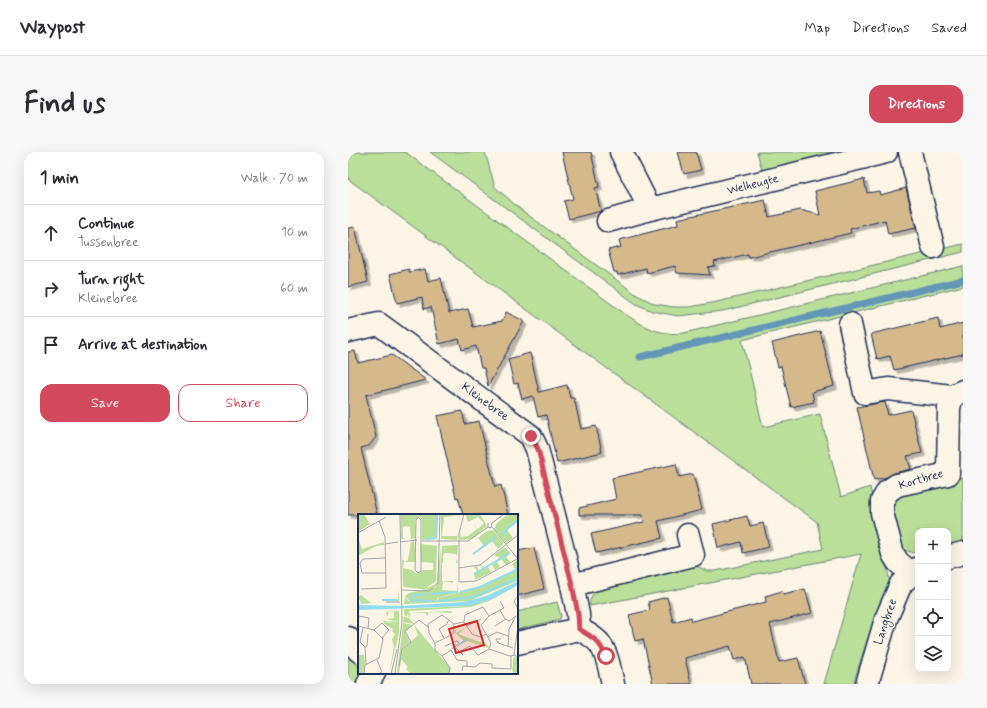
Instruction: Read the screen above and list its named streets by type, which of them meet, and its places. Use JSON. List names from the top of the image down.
{
  "streets": {
    "street": [
      "Welheugte",
      "Kleinebree",
      "Kortbree",
      "Langbree"
    ]
  },
  "crossings": [
    ["Kortbree", "Langbree"]
  ],
  "page": {
    "header": "Waypost",
    "nav": ["Map", "Directions", "Saved"],
    "buttons": [
      "Directions",
      ["Save", "Share"]
    ],
    "title": "Find us",
    "heading": ["1 min", "Walk · 70 m"],
    "list": [
      ["Continue", "Tussenbree", "10 m"],
      ["Turn right", "Kleinebree", "60 m"],
      "Arrive at destination"
    ],
    "map_buttons": ["+", "−"]
  }
}
